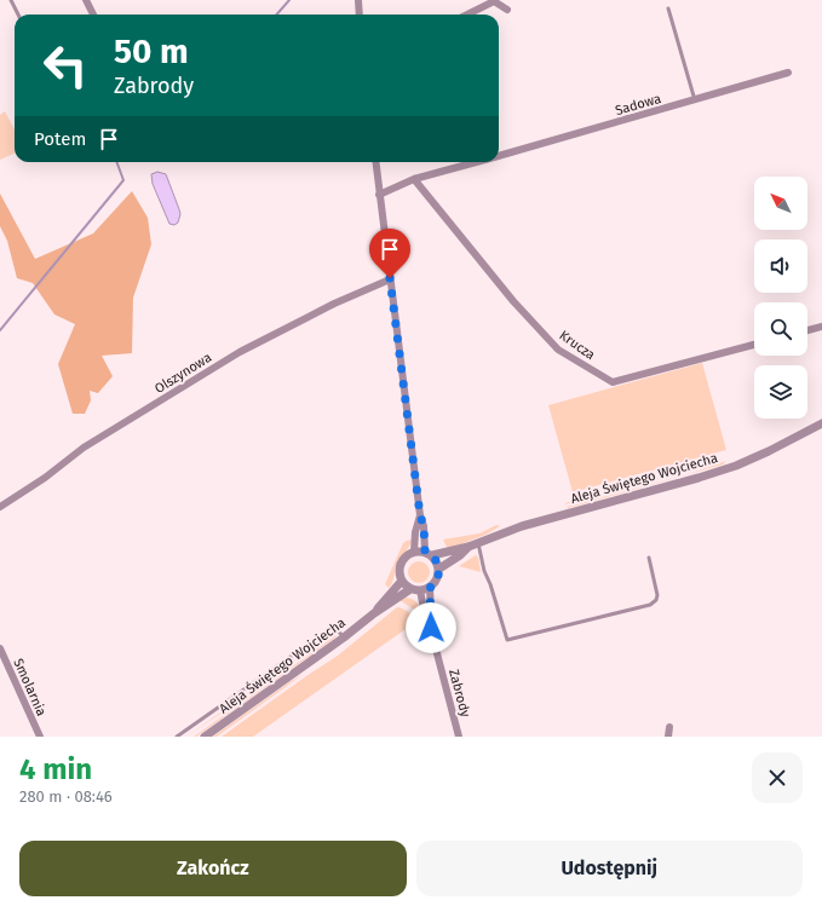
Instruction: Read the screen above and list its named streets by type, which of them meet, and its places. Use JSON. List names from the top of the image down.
{
  "streets": {
    "street": [
      "Sadowa",
      "Krucza",
      "Olszynowa",
      "Aleja Świętego Wojciecha",
      "Smolarnia",
      "Zabrody"
    ]
  },
  "crossings": [
    ["Sadowa", "Krucza"],
    ["Aleja Świętego Wojciecha", "Zabrody"]
  ],
  "north": "top left",
  "page": {
    "turn": ["50 m", "Zabrody"],
    "then": "Potem",
    "heading": ["4 min", "280 m · 08:46"],
    "buttons": ["Zakończ", "Udostępnij"]
  }
}
